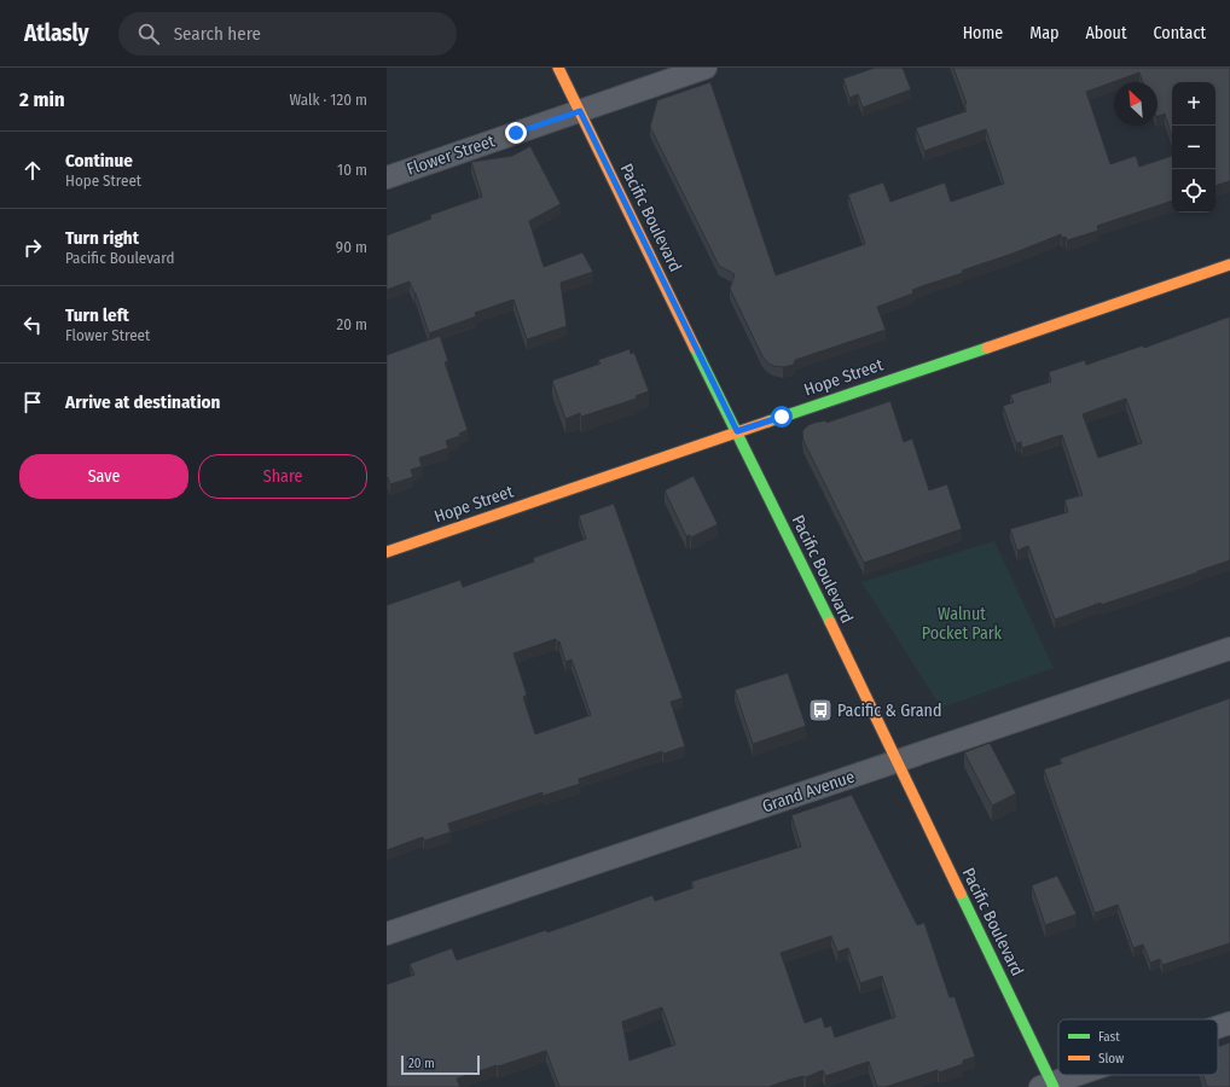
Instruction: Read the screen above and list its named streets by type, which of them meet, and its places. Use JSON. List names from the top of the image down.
{
  "streets": {
    "main road": ["Pacific Boulevard", "Hope Street"],
    "street": ["Flower Street", "Grand Avenue"]
  },
  "crossings": [
    ["Flower Street", "Pacific Boulevard"],
    ["Pacific Boulevard", "Hope Street"],
    ["Pacific Boulevard", "Grand Avenue"]
  ],
  "parks": ["Walnut Pocket Park"],
  "places": {
    "bus stop": ["Pacific & Grand"]
  },
  "legend": ["Fast", "Slow"],
  "scale_bar": "20 m",
  "north": "top left",
  "page": {
    "header": "Atlasly",
    "search": "Search here",
    "nav": [
      "Home",
      "Map",
      "About",
      "Contact"
    ],
    "heading": ["2 min", "Walk · 120 m"],
    "map_buttons": ["+", "−"],
    "list": [
      ["Continue", "Hope Street", "10 m"],
      ["Turn right", "Pacific Boulevard", "90 m"],
      ["Turn left", "Flower Street", "20 m"],
      "Arrive at destination"
    ],
    "buttons": ["Save", "Share"],
    "scale": "20 m"
  }
}
